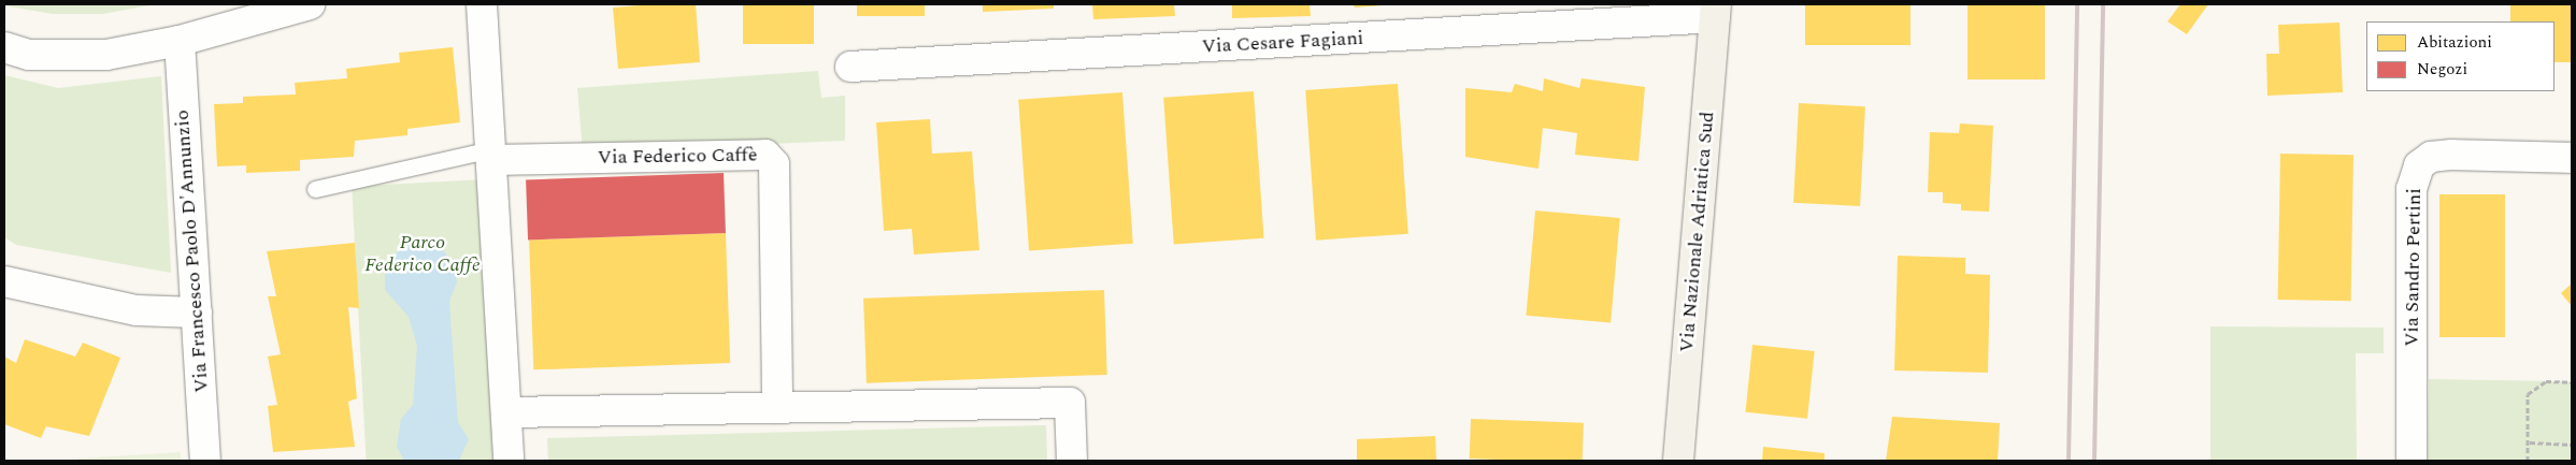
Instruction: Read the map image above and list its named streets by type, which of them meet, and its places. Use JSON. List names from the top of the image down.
{
  "streets": {
    "main road": ["Via Nazionale Adriatica Sud"],
    "street": [
      "Via Cesare Fagiani",
      "Via Federico Caffè",
      "Via Francesco Paolo D'Annunzio",
      "Via Sandro Pertini"
    ]
  },
  "crossings": [
    ["Via Cesare Fagiani", "Via Nazionale Adriatica Sud"]
  ],
  "parks": ["Parco Federico Caffè"],
  "legend": ["Abitazioni", "Negozi"]
}
